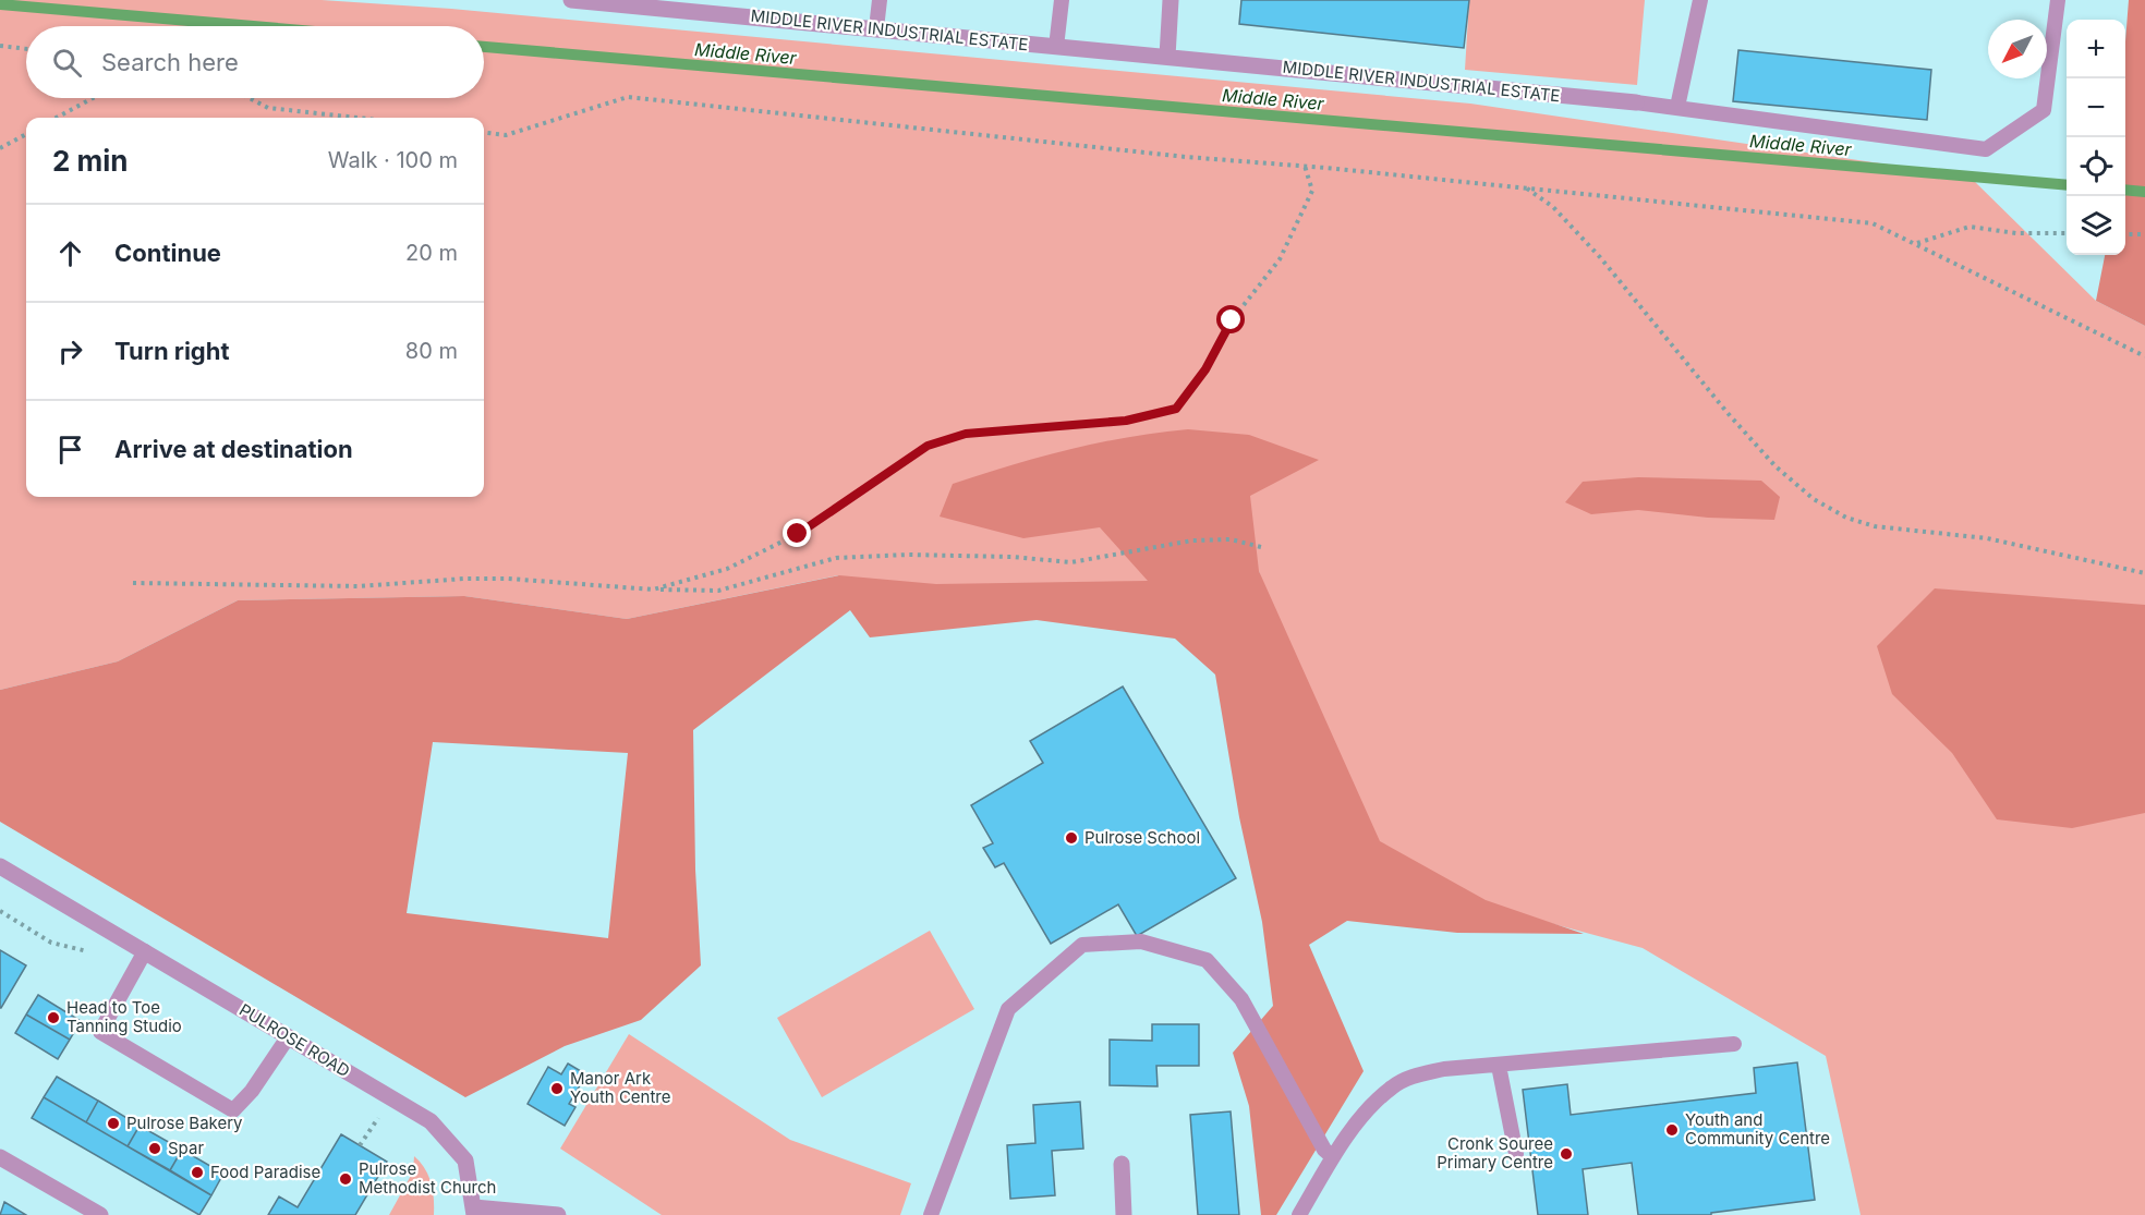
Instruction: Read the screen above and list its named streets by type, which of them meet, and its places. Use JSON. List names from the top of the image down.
{
  "streets": {
    "street": ["MIDDLE RIVER INDUSTRIAL ESTATE", "PULROSE ROAD"]
  },
  "water": ["Middle River"],
  "places": [
    "Pulrose School",
    "Head to Toe Tanning Studio",
    "Manor Ark Youth Centre",
    "Pulrose Bakery",
    "Youth and Community Centre",
    "Spar",
    "Cronk Souree Primary Centre",
    "Food Paradise",
    "Pulrose Methodist Church"
  ],
  "north": "bottom left",
  "page": {
    "map_buttons": ["+", "−"],
    "search": "Search here",
    "heading": ["2 min", "Walk · 100 m"],
    "list": [
      ["Continue", "20 m"],
      ["Turn right", "80 m"],
      "Arrive at destination"
    ]
  }
}
